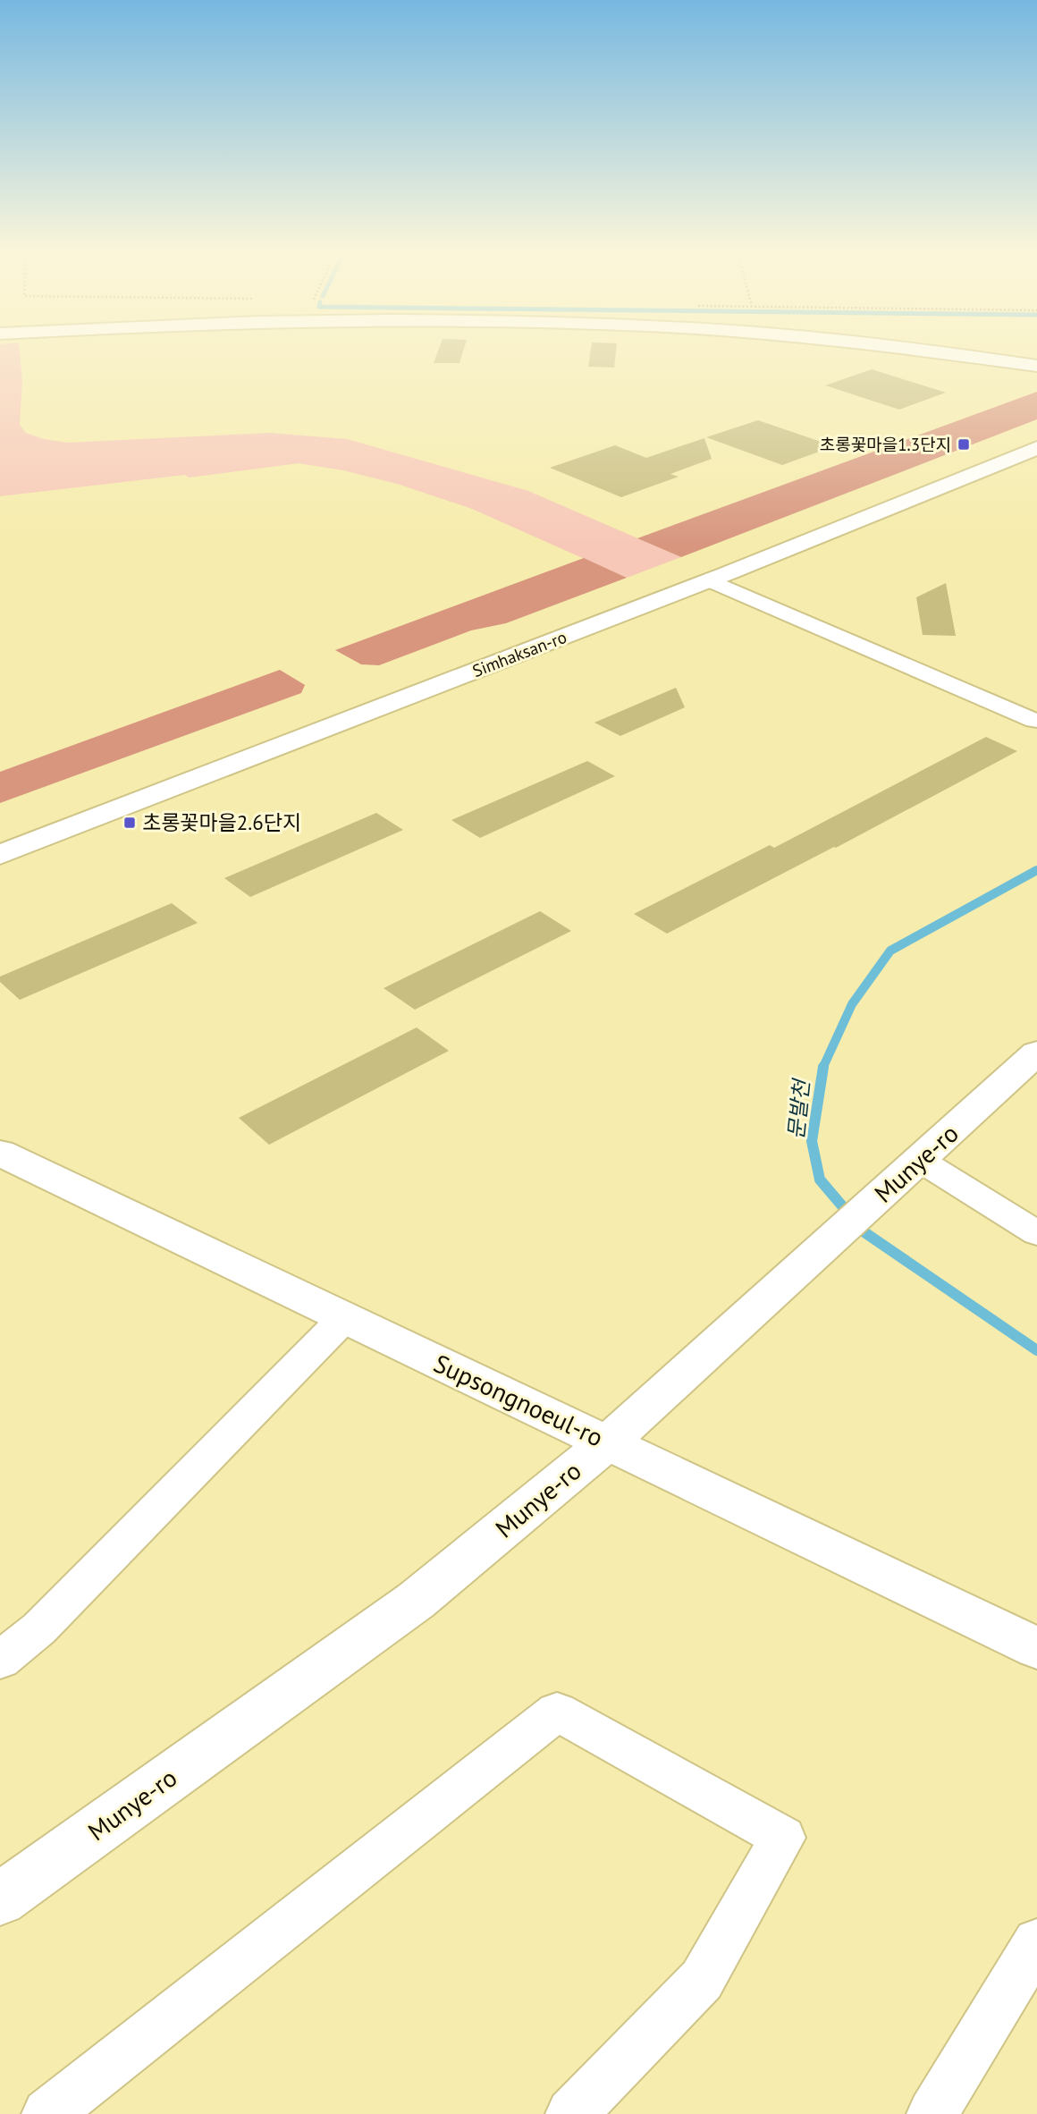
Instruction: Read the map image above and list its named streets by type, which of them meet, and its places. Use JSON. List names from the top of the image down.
{
  "streets": {
    "street": ["Simhaksan-ro", "Munye-ro", "Supsongnoeul-ro"]
  },
  "crossings": [
    ["Munye-ro", "Supsongnoeul-ro"]
  ],
  "water": ["문발천"],
  "places": {
    "transit": ["초롱꽃마을1.3단지", "초롱꽃마을2.6단지"]
  }
}
